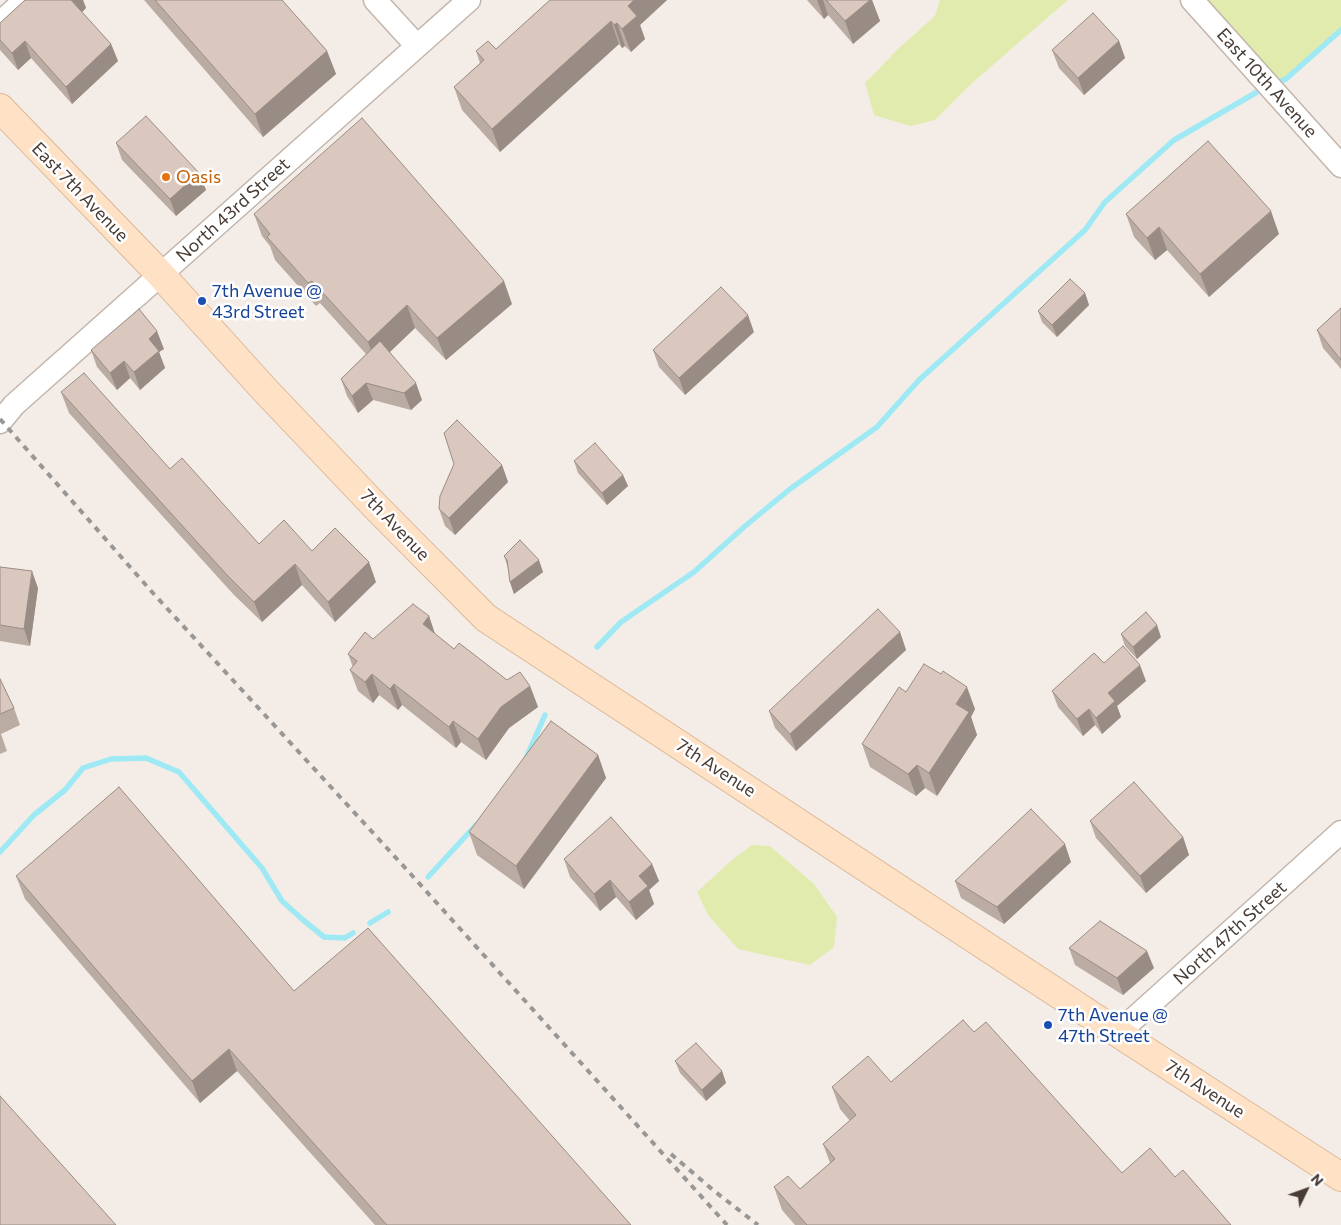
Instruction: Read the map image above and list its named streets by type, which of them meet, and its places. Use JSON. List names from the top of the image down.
{
  "streets": {
    "street": [
      "East 10th Avenue",
      "East 7th Avenue",
      "North 43rd Street",
      "7th Avenue",
      "North 47th Street"
    ]
  },
  "crossings": [
    ["East 7th Avenue", "North 43rd Street"],
    ["East 7th Avenue", "7th Avenue"],
    ["North 43rd Street", "7th Avenue"],
    ["7th Avenue", "North 47th Street"]
  ],
  "places": ["Oasis", "7th Avenue @ 43rd Street", "7th Avenue @ 47th Street"],
  "north": "top right"
}
